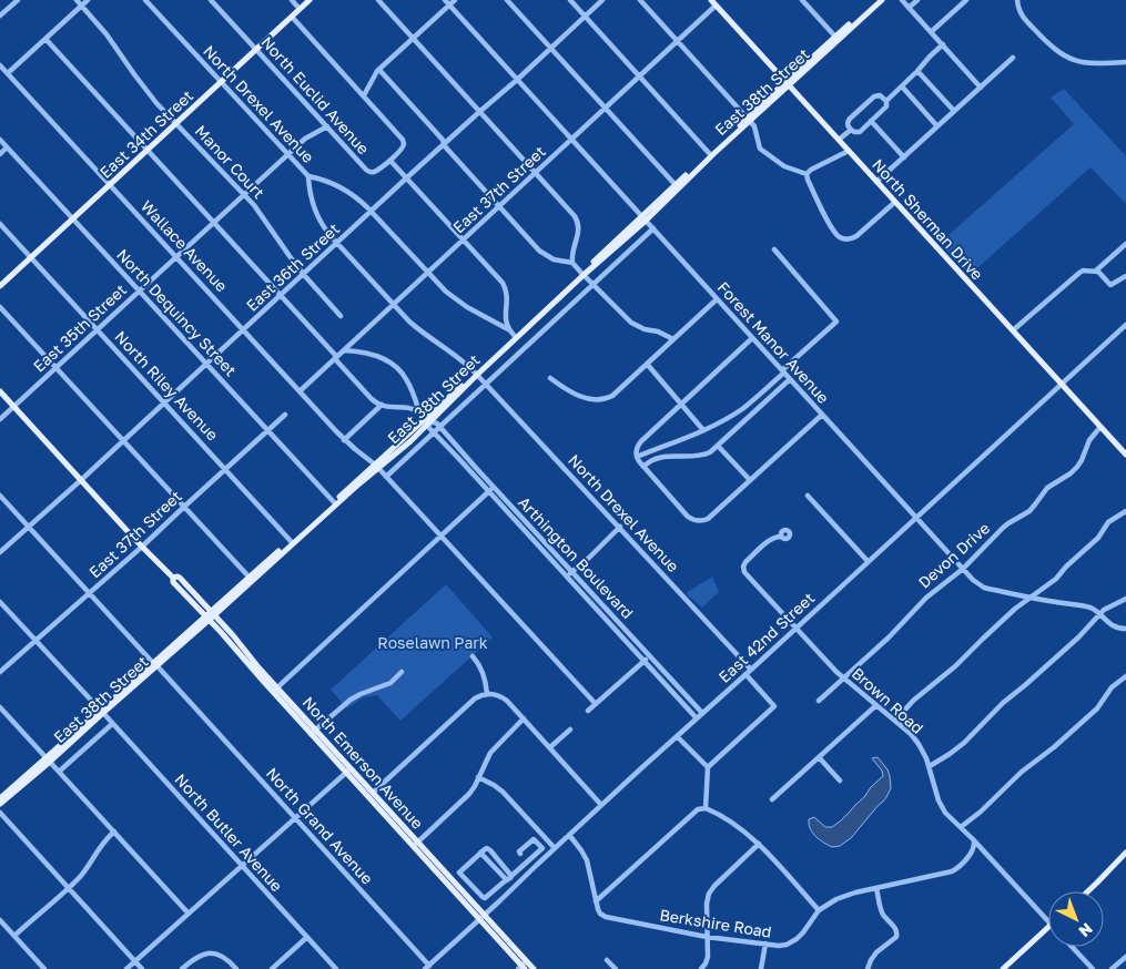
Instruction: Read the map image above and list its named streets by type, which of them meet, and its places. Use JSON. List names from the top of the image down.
{
  "streets": {
    "main road": [
      "East 38th Street",
      "East 34th Street",
      "North Sherman Drive",
      "North Emerson Avenue"
    ],
    "street": [
      "North Euclid Avenue",
      "North Drexel Avenue",
      "Manor Court",
      "East 37th Street",
      "Wallace Avenue",
      "East 36th Street",
      "North Dequincy Street",
      "East 35th Street",
      "Forest Manor Avenue",
      "North Riley Avenue",
      "Devon Drive",
      "Arthington Boulevard",
      "East 42nd Street",
      "Brown Road",
      "North Grand Avenue",
      "North Butler Avenue",
      "Berkshire Road"
    ]
  },
  "crossings": [
    ["East 38th Street", "North Drexel Avenue"],
    ["East 38th Street", "North Sherman Drive"],
    ["East 38th Street", "Wallace Avenue"],
    ["East 38th Street", "North Dequincy Street"],
    ["East 38th Street", "Forest Manor Avenue"],
    ["East 38th Street", "North Riley Avenue"],
    ["East 38th Street", "Arthington Boulevard"],
    ["East 38th Street", "North Emerson Avenue"],
    ["East 38th Street", "North Grand Avenue"],
    ["East 38th Street", "North Butler Avenue"],
    ["North Euclid Avenue", "East 34th Street"],
    ["North Euclid Avenue", "East 35th Street"],
    ["North Drexel Avenue", "East 34th Street"],
    ["North Drexel Avenue", "East 37th Street"],
    ["North Drexel Avenue", "East 36th Street"],
    ["North Drexel Avenue", "East 35th Street"],
    ["North Drexel Avenue", "East 42nd Street"],
    ["East 34th Street", "Manor Court"],
    ["East 34th Street", "Wallace Avenue"],
    ["East 34th Street", "North Dequincy Street"],
    ["East 34th Street", "North Riley Avenue"],
    ["Manor Court", "East 36th Street"],
    ["Manor Court", "East 35th Street"],
    ["East 37th Street", "North Sherman Drive"],
    ["East 37th Street", "Wallace Avenue"],
    ["East 37th Street", "North Dequincy Street"],
    ["East 37th Street", "Forest Manor Avenue"],
    ["East 37th Street", "North Riley Avenue"],
    ["East 37th Street", "North Emerson Avenue"],
    ["East 37th Street", "North Grand Avenue"],
    ["East 37th Street", "North Butler Avenue"],
    ["North Sherman Drive", "Devon Drive"],
    ["North Sherman Drive", "East 42nd Street"],
    ["Wallace Avenue", "East 36th Street"],
    ["Wallace Avenue", "East 35th Street"],
    ["East 36th Street", "North Dequincy Street"],
    ["East 36th Street", "Forest Manor Avenue"],
    ["East 36th Street", "North Riley Avenue"],
    ["East 36th Street", "North Emerson Avenue"],
    ["East 36th Street", "North Grand Avenue"],
    ["North Dequincy Street", "East 35th Street"],
    ["East 35th Street", "North Riley Avenue"],
    ["East 35th Street", "North Emerson Avenue"],
    ["Forest Manor Avenue", "Devon Drive"],
    ["Forest Manor Avenue", "East 42nd Street"],
    ["Devon Drive", "Brown Road"],
    ["Arthington Boulevard", "East 42nd Street"],
    ["East 42nd Street", "Brown Road"],
    ["East 42nd Street", "North Emerson Avenue"],
    ["East 42nd Street", "North Grand Avenue"],
    ["East 42nd Street", "Berkshire Road"],
    ["Brown Road", "Berkshire Road"]
  ],
  "parks": ["Roselawn Park"],
  "north": "bottom right"
}
